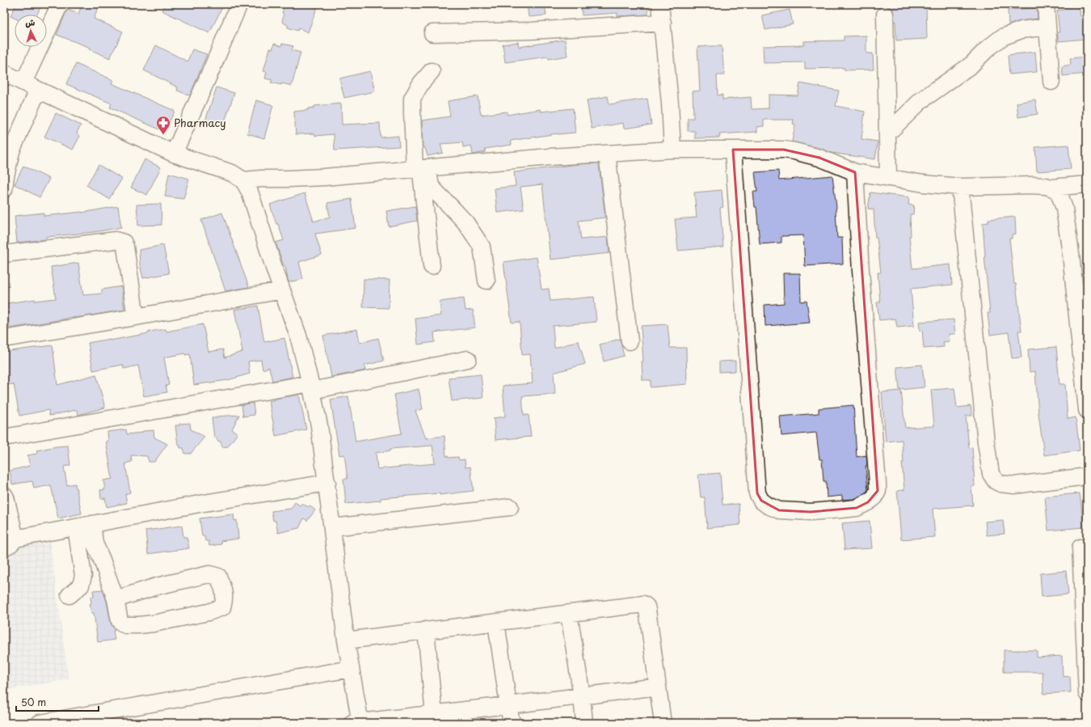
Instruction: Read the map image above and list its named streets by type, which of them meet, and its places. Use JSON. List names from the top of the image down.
{
  "places": {
    "pharmacy": ["Pharmacy"]
  },
  "scale_bar": "50 m",
  "north": "top"
}
